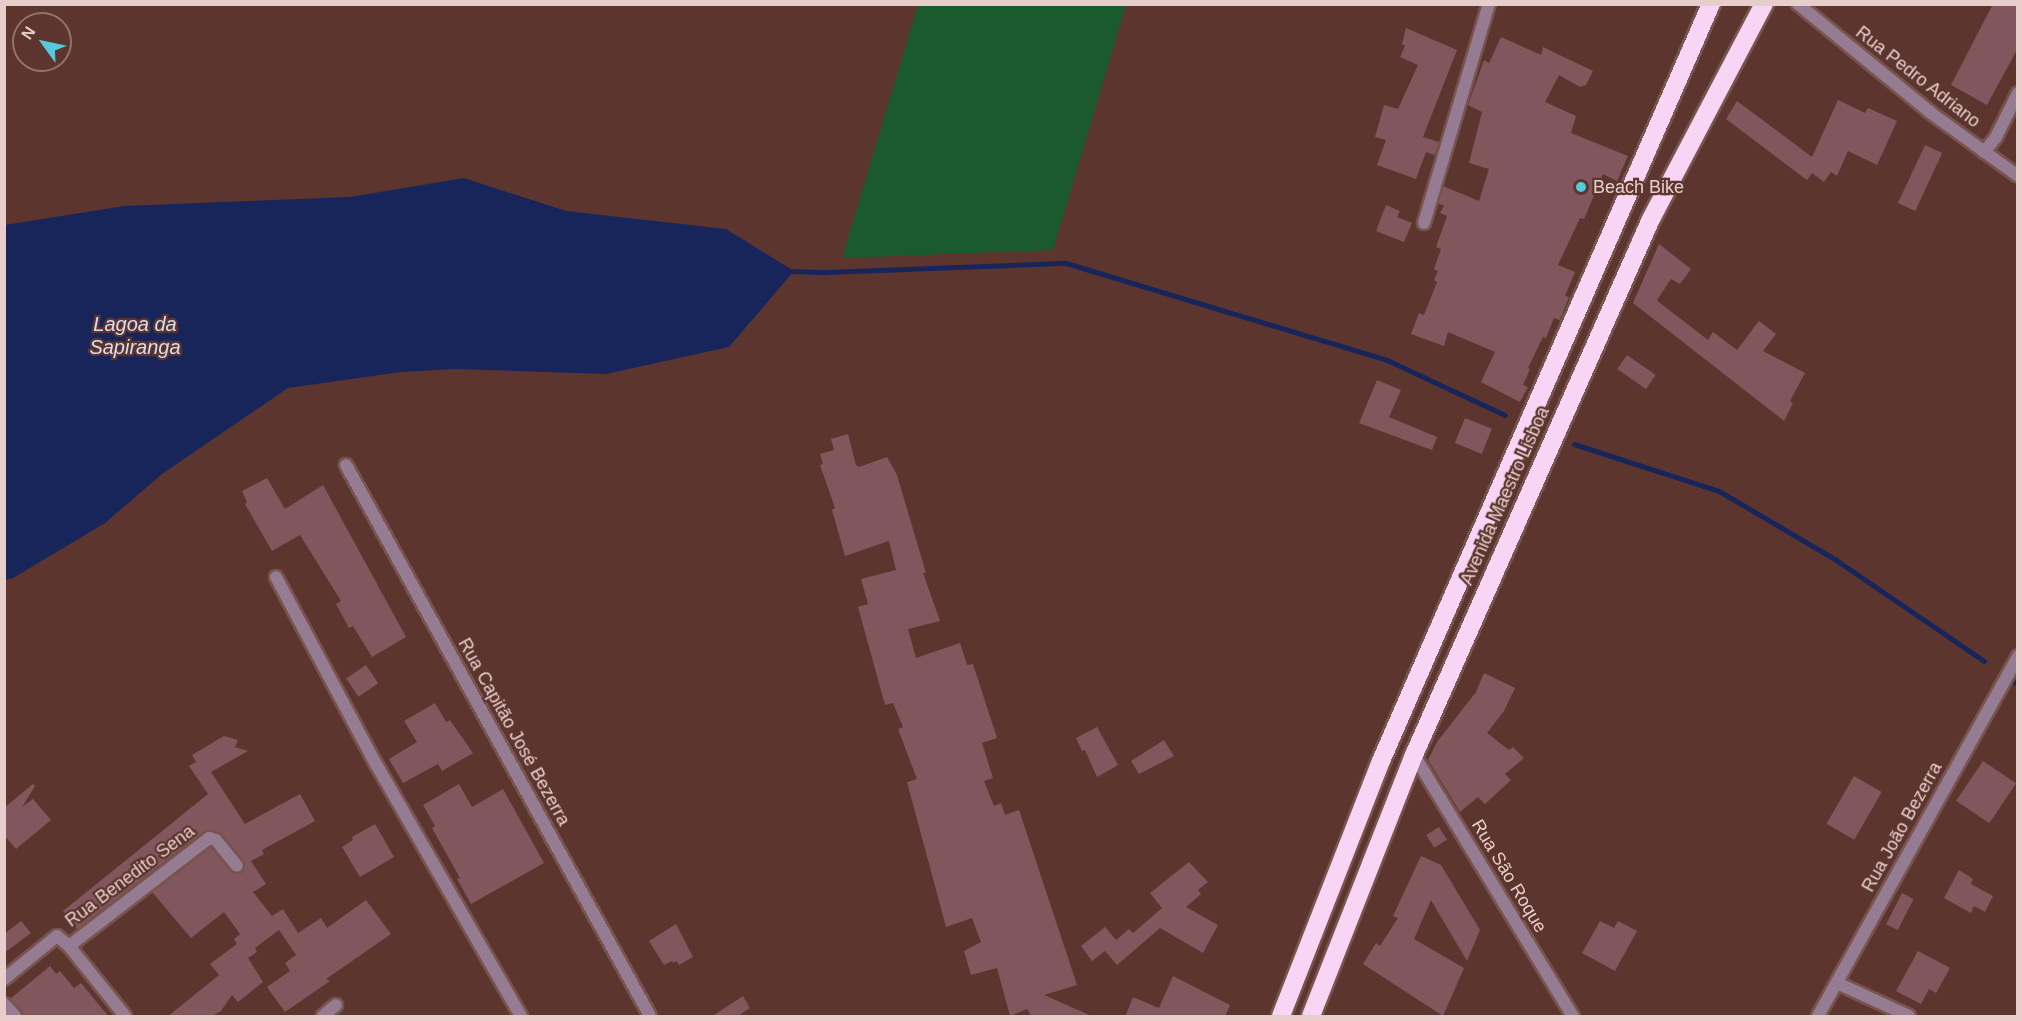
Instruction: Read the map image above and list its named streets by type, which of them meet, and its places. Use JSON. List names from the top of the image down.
{
  "streets": {
    "highway": ["Avenida Maestro Lisboa"],
    "street": [
      "Rua Pedro Adriano",
      "Rua Capitão José Bezerra",
      "Rua João Bezerra",
      "Rua Benedito Sena",
      "Rua São Roque"
    ]
  },
  "crossings": [
    ["Avenida Maestro Lisboa", "Rua São Roque"]
  ],
  "water": ["Lagoa da Sapiranga"],
  "places": ["Beach Bike"],
  "north": "top left"
}
